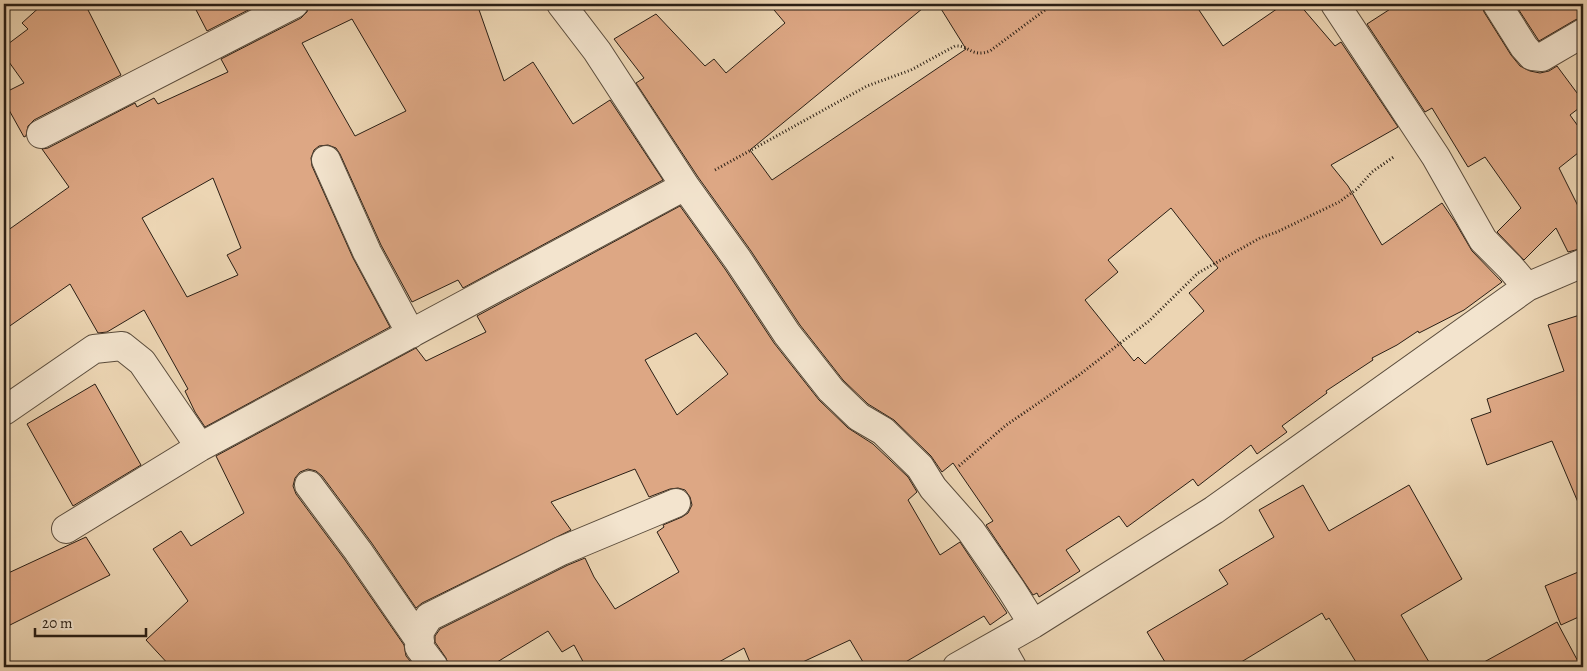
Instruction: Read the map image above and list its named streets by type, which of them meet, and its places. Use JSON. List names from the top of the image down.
{
  "scale_bar": "20 m"
}
